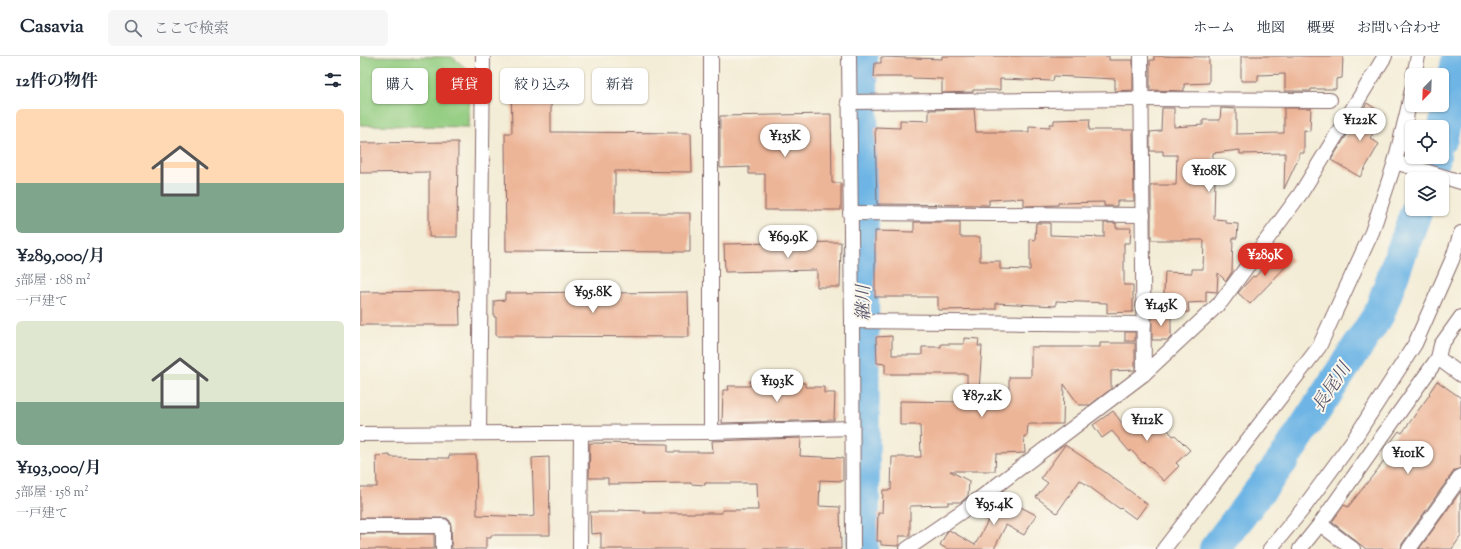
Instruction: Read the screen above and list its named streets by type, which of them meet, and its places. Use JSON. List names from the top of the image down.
{
  "water": ["継川", "長尾川"],
  "north": "bottom left",
  "page": {
    "header": "Casavia",
    "search": "ここで検索",
    "nav": [
      "ホーム",
      "地図",
      "概要",
      "お問い合わせ"
    ],
    "heading": "12件の物件",
    "chip": [
      "購入",
      "賃貸",
      "絞り込み",
      "新着"
    ],
    "list": [
      {
        "name": "¥289,000/月",
        "note": "5部屋 · 188 m² · 一戸建て"
      },
      {
        "name": "¥193,000/月",
        "note": "5部屋 · 158 m² · 一戸建て"
      }
    ],
    "price": [
      "¥122K",
      "¥135K",
      "¥108K",
      "¥69.9K",
      "¥289K",
      "¥95.8K",
      "¥145K",
      "¥193K",
      "¥87.2K",
      "¥112K",
      "¥101K",
      "¥95.4K"
    ]
  }
}
